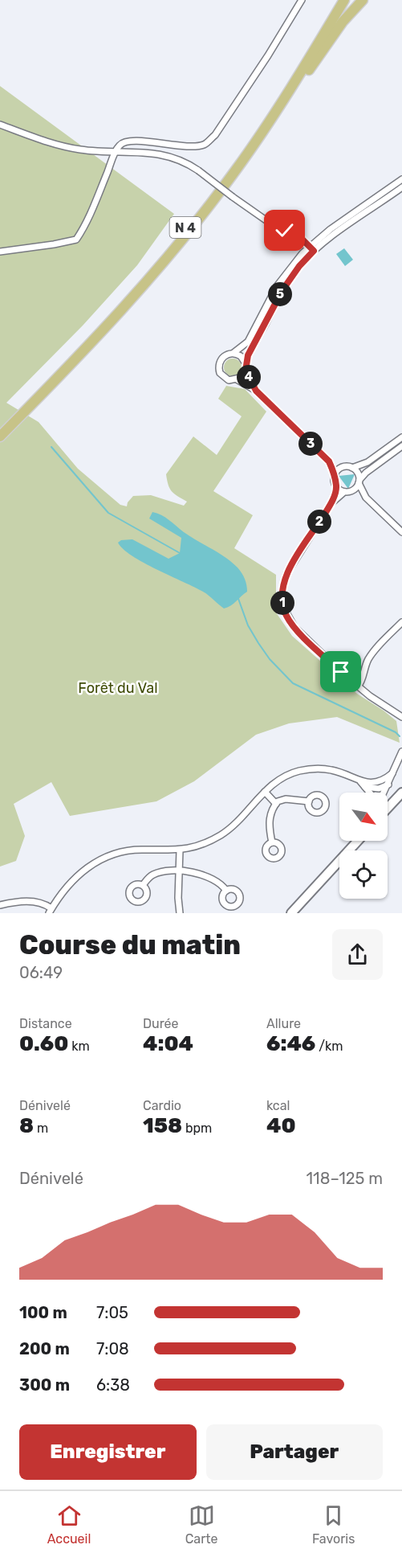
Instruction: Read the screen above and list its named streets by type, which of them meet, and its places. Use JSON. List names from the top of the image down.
{
  "streets": {
    "highway": ["N 4"]
  },
  "parks": ["Forêt du Val"],
  "north": "bottom right",
  "page": {
    "pins": [
      "5",
      "4",
      "3",
      "2",
      "1"
    ],
    "heading": ["Course du matin", "06:49"],
    "stats": [
      ["Distance", "0.60 km"],
      ["Durée", "4:04"],
      ["Allure", "6:46 /km"],
      ["Dénivelé", "8 m"],
      ["Cardio", "158 bpm"],
      ["kcal", "40"]
    ],
    "chart": ["Dénivelé", "118–125 m"],
    "list": [
      {
        "name": "100 m",
        "note": "7:05"
      },
      {
        "name": "200 m",
        "note": "7:08"
      },
      {
        "name": "300 m",
        "note": "6:38"
      }
    ],
    "buttons": ["Enregistrer", "Partager"],
    "tabs": ["Accueil", "Carte", "Favoris"]
  }
}
